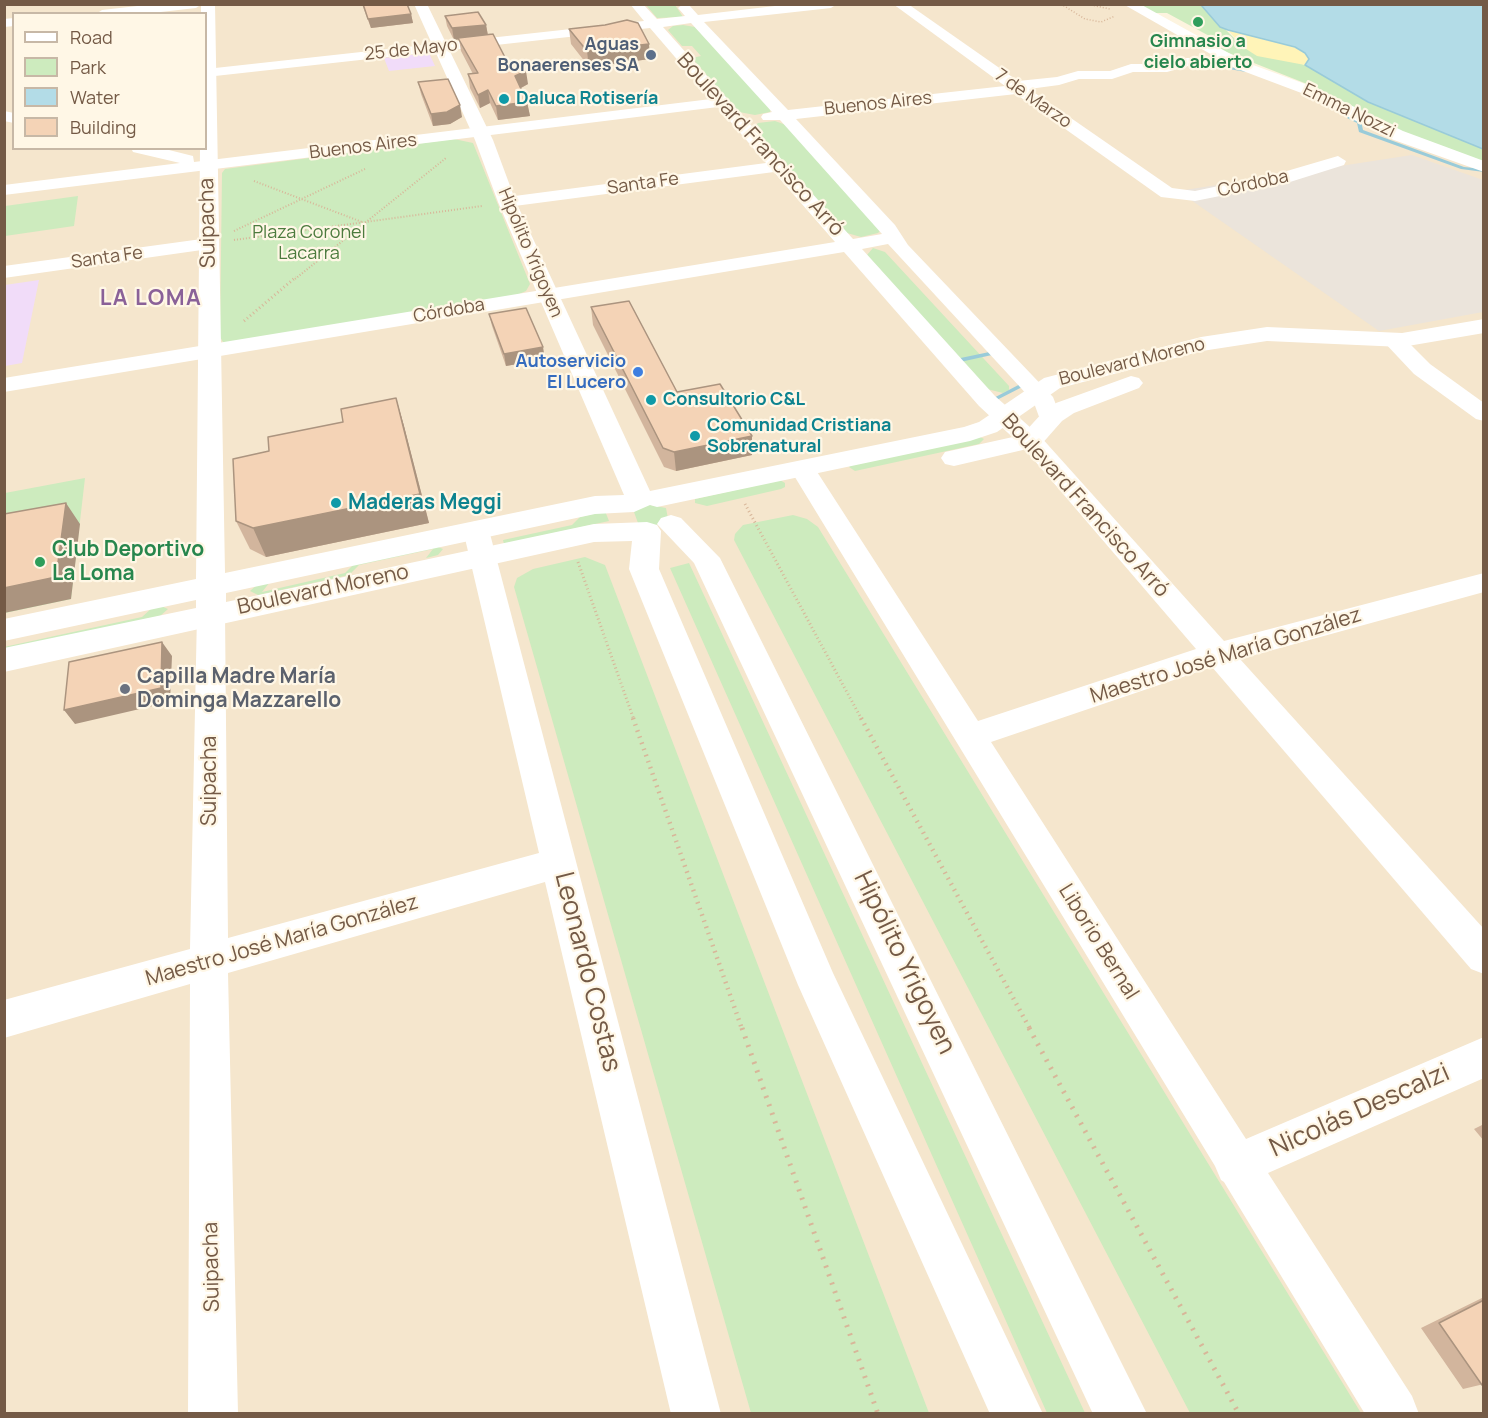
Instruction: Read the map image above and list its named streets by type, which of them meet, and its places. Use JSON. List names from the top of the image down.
{
  "streets": {
    "main road": [
      "Emma Nozzi",
      "Suipacha",
      "Hipólito Yrigoyen",
      "Boulevard Moreno"
    ],
    "street": [
      "25 de Mayo",
      "7 de Marzo",
      "Buenos Aires",
      "Boulevard Francisco Arró",
      "Santa Fe",
      "Córdoba",
      "Maestro José María González",
      "Liborio Bernal",
      "Leonardo Costas",
      "Nicolás Descalzi"
    ]
  },
  "crossings": [
    ["25 de Mayo", "Boulevard Francisco Arró"],
    ["25 de Mayo", "Hipólito Yrigoyen"],
    ["7 de Marzo", "Buenos Aires"],
    ["7 de Marzo", "Córdoba"],
    ["Buenos Aires", "Emma Nozzi"],
    ["Buenos Aires", "Boulevard Francisco Arró"],
    ["Buenos Aires", "Suipacha"],
    ["Buenos Aires", "Hipólito Yrigoyen"],
    ["Boulevard Francisco Arró", "Santa Fe"],
    ["Boulevard Francisco Arró", "Córdoba"],
    ["Boulevard Francisco Arró", "Boulevard Moreno"],
    ["Boulevard Francisco Arró", "Maestro José María González"],
    ["Santa Fe", "Suipacha"],
    ["Santa Fe", "Hipólito Yrigoyen"],
    ["Córdoba", "Suipacha"],
    ["Córdoba", "Hipólito Yrigoyen"],
    ["Suipacha", "Boulevard Moreno"],
    ["Suipacha", "Maestro José María González"],
    ["Hipólito Yrigoyen", "Boulevard Moreno"],
    ["Boulevard Moreno", "Liborio Bernal"],
    ["Boulevard Moreno", "Leonardo Costas"],
    ["Maestro José María González", "Liborio Bernal"],
    ["Maestro José María González", "Leonardo Costas"],
    ["Liborio Bernal", "Nicolás Descalzi"]
  ],
  "districts": ["LA LOMA"],
  "parks": ["Plaza Coronel Lacarra"],
  "places": [
    "Gimnasio a cielo abierto",
    "Aguas Bonaerenses SA",
    "Daluca Rotisería",
    "Autoservicio El Lucero",
    "Consultorio C&L",
    "Comunidad Cristiana Sobrenatural",
    "Maderas Meggi",
    "Club Deportivo La Loma",
    "Capilla Madre María Dominga Mazzarello"
  ],
  "legend": [
    "Road",
    "Park",
    "Water",
    "Building"
  ]
}
